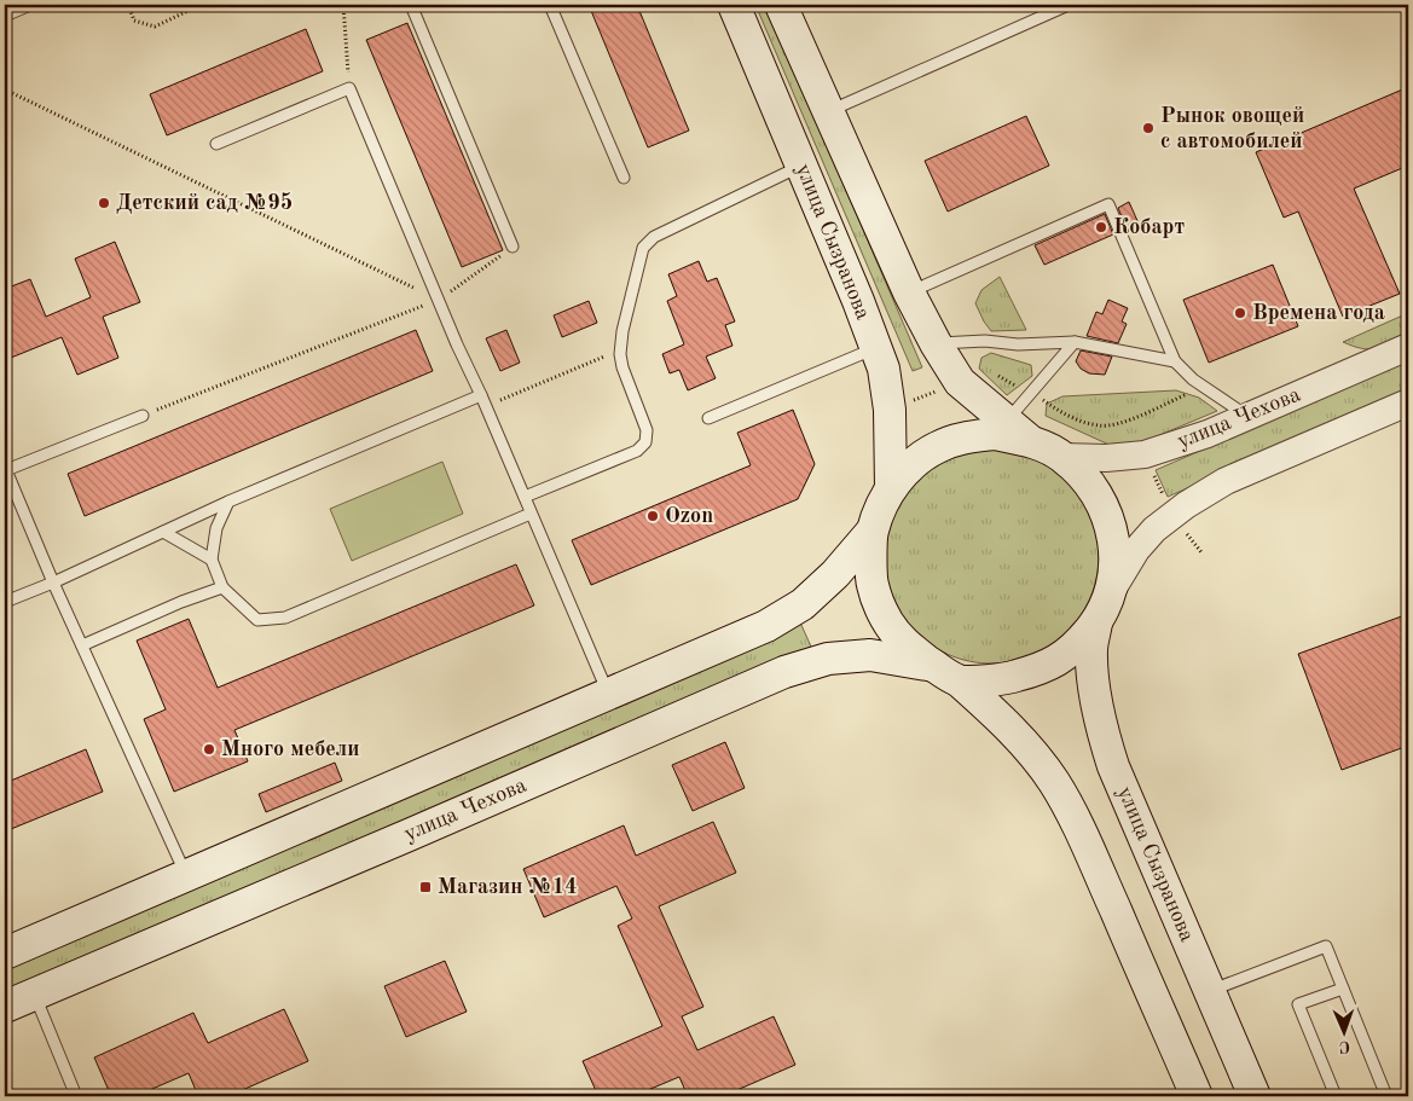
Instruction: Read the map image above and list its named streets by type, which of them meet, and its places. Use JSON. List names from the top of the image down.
{
  "streets": {
    "main road": ["улица Сызранова", "улица Чехова"]
  },
  "crossings": [
    ["улица Сызранова", "улица Чехова"]
  ],
  "places": {
    "other": [
      "Рынок овощей с автомобилей",
      "Детский сад №95",
      "Кобарт",
      "Времена года",
      "Ozon",
      "Много мебели"
    ],
    "transit": ["Магазин №14"]
  },
  "north": "bottom"
}
